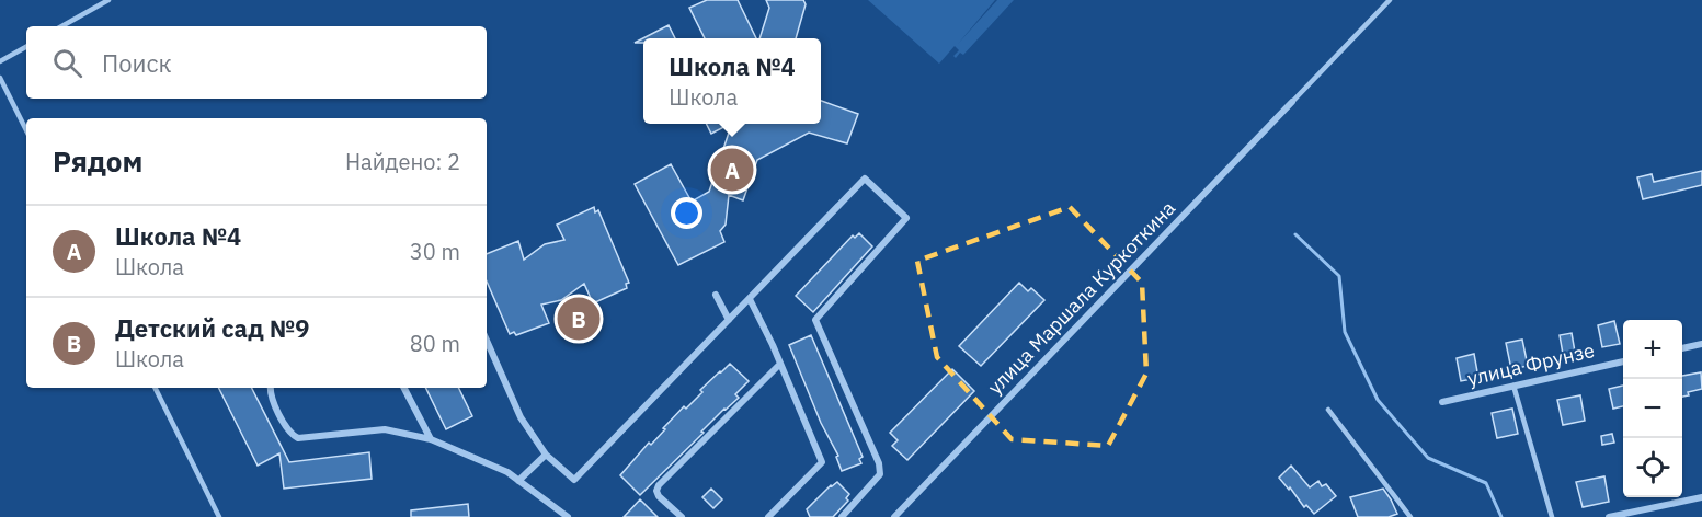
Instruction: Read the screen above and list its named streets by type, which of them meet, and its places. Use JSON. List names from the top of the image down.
{
  "streets": {
    "street": ["улица Маршала Куркоткина", "улица Фрунзе"]
  },
  "page": {
    "search": "Поиск",
    "popup": ["Школа №4", "Школа"],
    "heading": ["Рядом", "Найдено: 2"],
    "pins": ["A", "B"],
    "list": [
      {
        "mark": "A",
        "name": "Школа №4",
        "note": "Школа",
        "value": "30 m"
      },
      {
        "mark": "B",
        "name": "Детский сад №9",
        "note": "Школа",
        "value": "80 m"
      }
    ],
    "map_buttons": ["+", "−"]
  }
}
